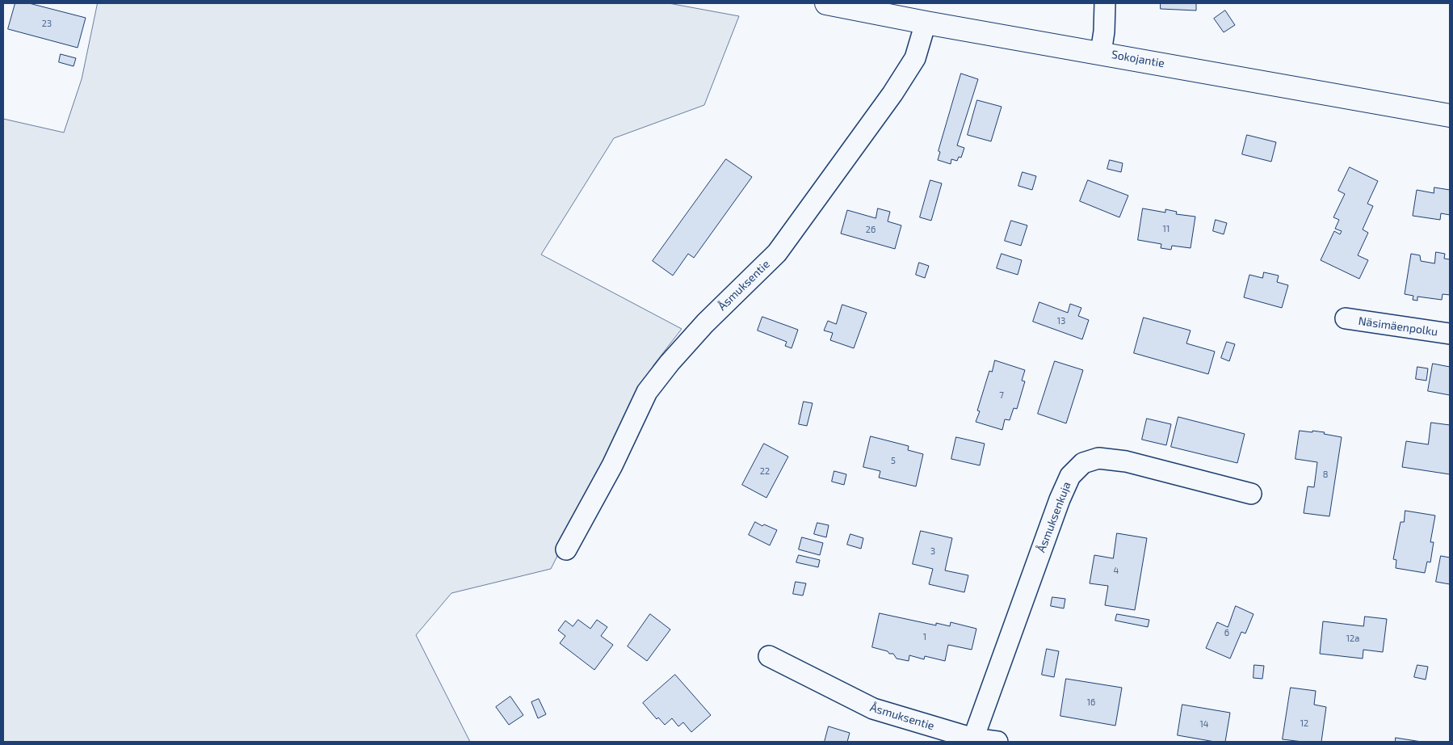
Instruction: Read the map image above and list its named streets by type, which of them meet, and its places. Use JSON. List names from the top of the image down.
{
  "streets": {
    "street": [
      "Sokojantie",
      "Åsmuksentie",
      "Näsimäenpolku",
      "Åsmuksenkuja"
    ]
  },
  "crossings": [
    ["Sokojantie", "Åsmuksentie"],
    ["Åsmuksentie", "Åsmuksenkuja"]
  ],
  "house_numbers": [
    "23",
    "11",
    "26",
    "13",
    "7",
    "5",
    "22",
    "8",
    "3",
    "4",
    "6",
    "1",
    "12a",
    "16",
    "12",
    "14"
  ]
}
